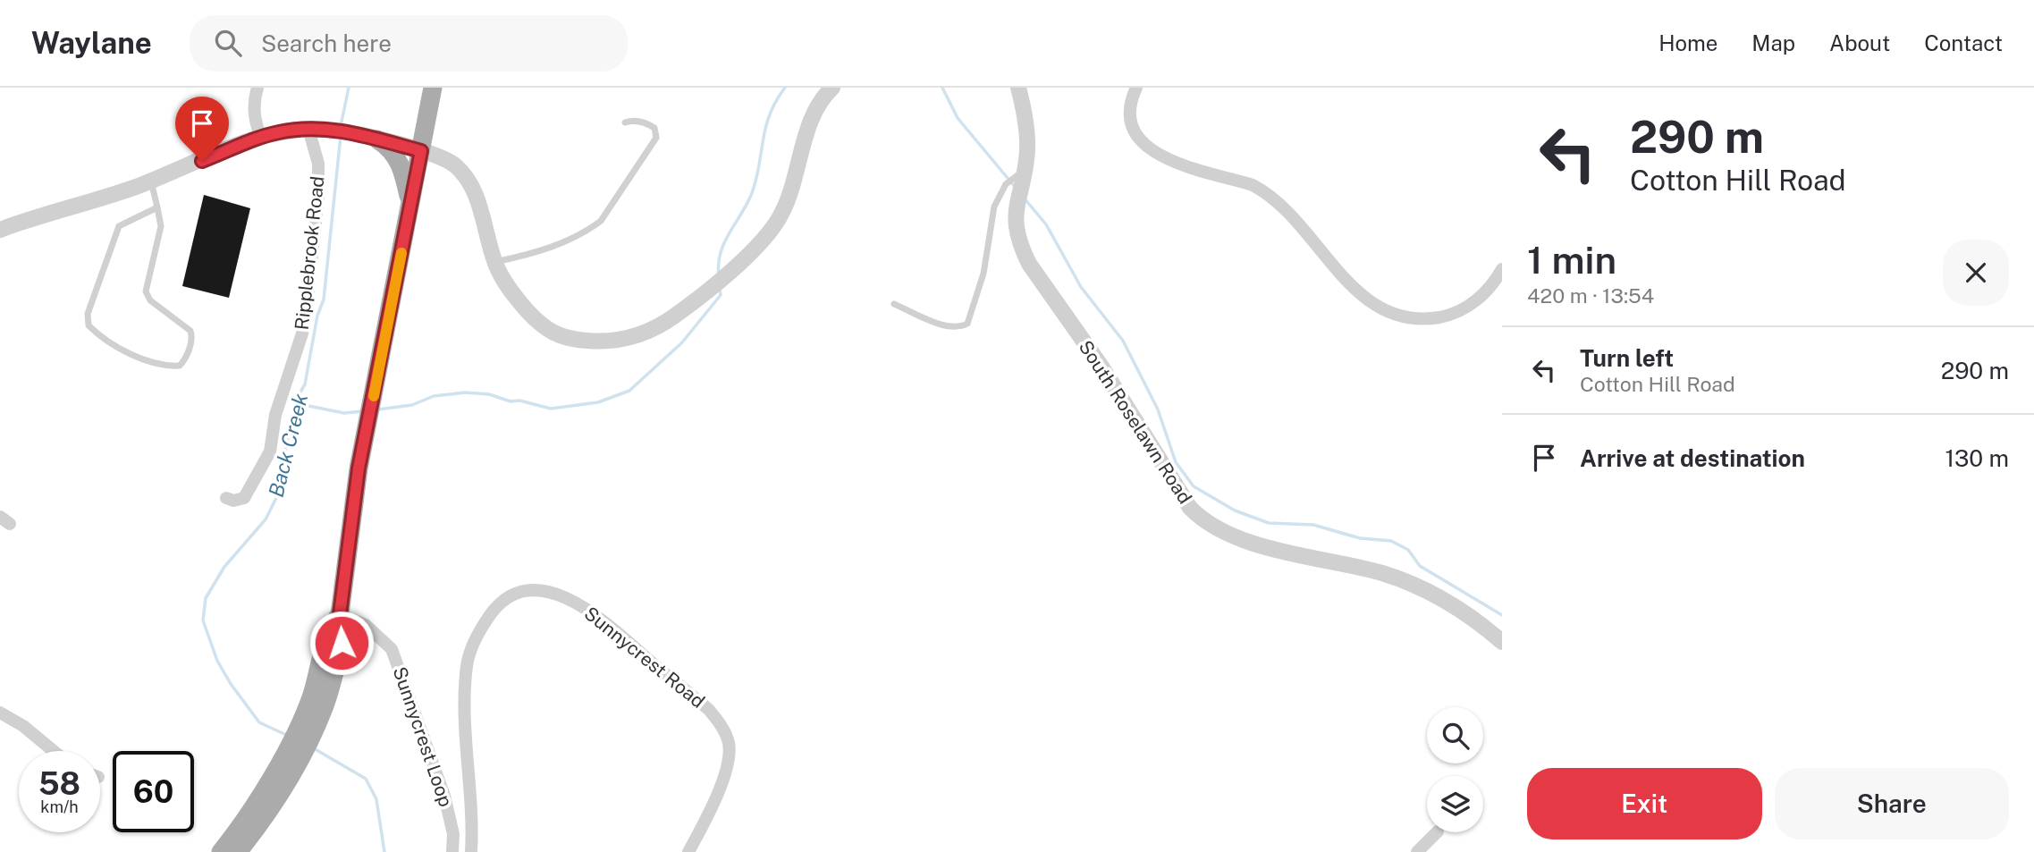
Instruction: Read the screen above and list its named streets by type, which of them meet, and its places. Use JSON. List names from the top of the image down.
{
  "streets": {
    "street": [
      "Ripplebrook Road",
      "South Roselawn Road",
      "Sunnycrest Road",
      "Sunnycrest Loop"
    ]
  },
  "water": ["Back Creek"],
  "page": {
    "header": "Waylane",
    "search": "Search here",
    "nav": [
      "Home",
      "Map",
      "About",
      "Contact"
    ],
    "turn": ["290 m", "Cotton Hill Road"],
    "heading": ["1 min", "420 m · 13:54"],
    "list": [
      {
        "name": "Turn left",
        "note": "Cotton Hill Road",
        "value": "290 m"
      },
      {
        "name": "Arrive at destination",
        "value": "130 m"
      }
    ],
    "speed": "58 km/h",
    "limit": "60",
    "buttons": ["Exit", "Share"]
  }
}
